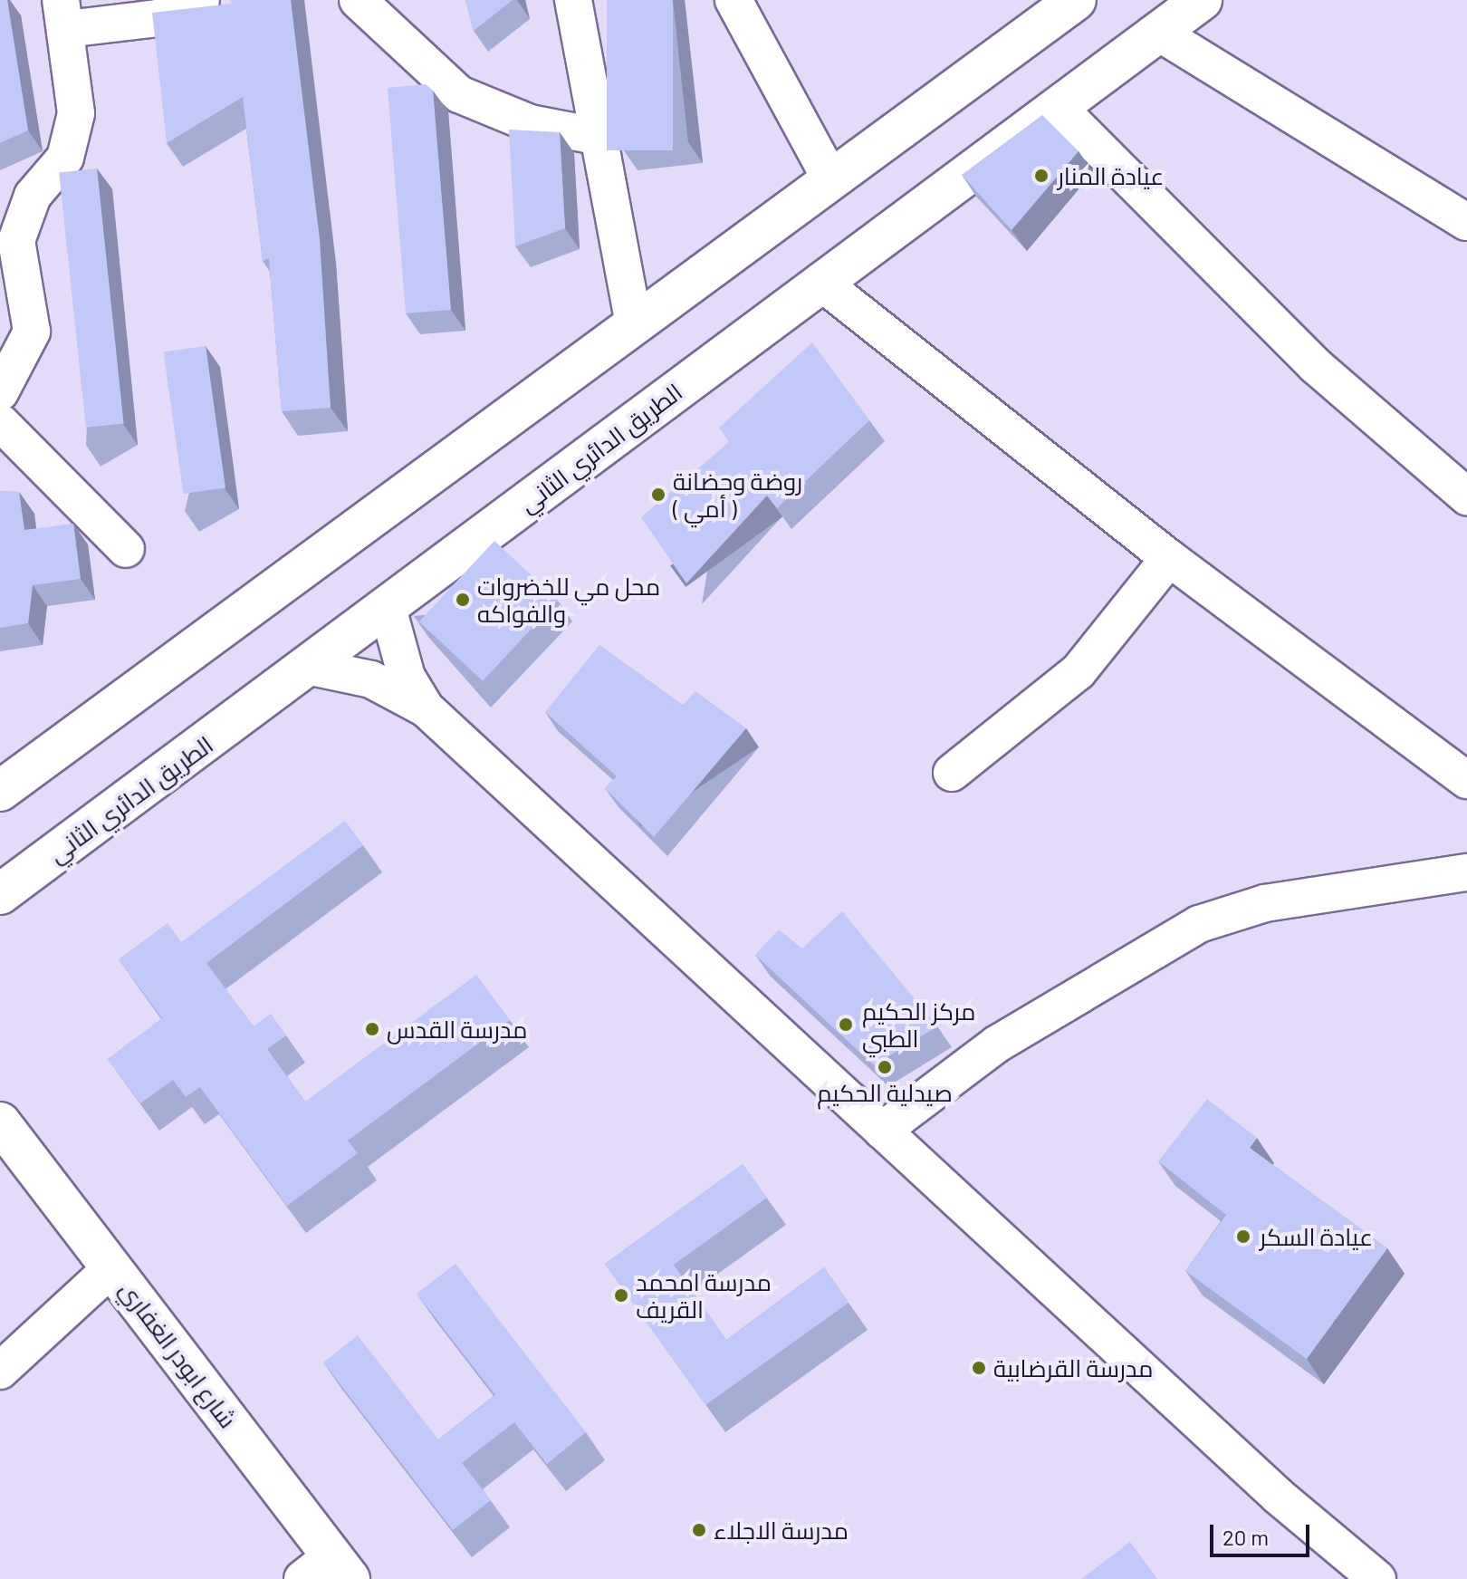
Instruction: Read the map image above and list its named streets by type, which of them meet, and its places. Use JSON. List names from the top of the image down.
{
  "streets": {
    "main road": ["الطريق الدائري الثاني", "شارع ابودر الغفاري"]
  },
  "places": [
    "عيادة المنار",
    "روضة وحضانة ( أمي )",
    "محل مي للخضروات والفواكه",
    "مركز الحكيم الطبي",
    "مدرسة القدس",
    "صيدلية الحكيم",
    "عيادة السكر",
    "مدرسة امحمد القريف",
    "مدرسة القرضابية",
    "مدرسة الاجلاء"
  ],
  "scale_bar": "20 m"
}
